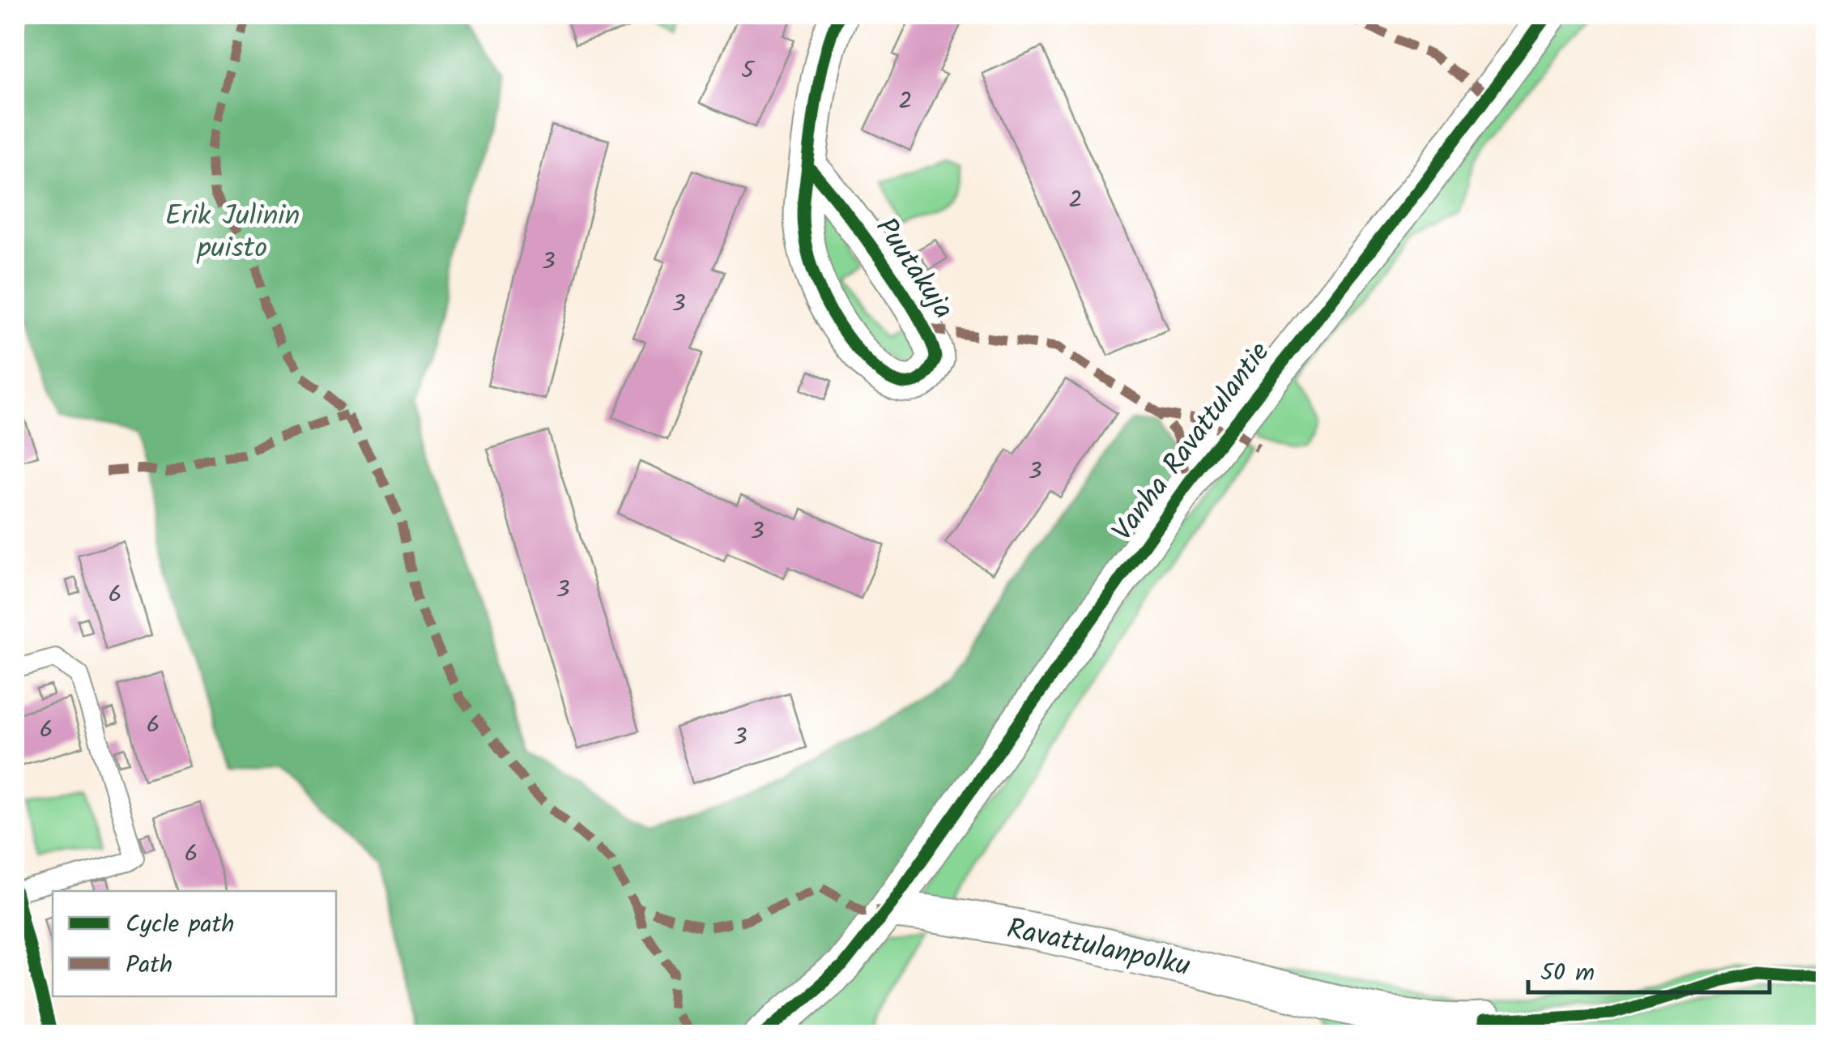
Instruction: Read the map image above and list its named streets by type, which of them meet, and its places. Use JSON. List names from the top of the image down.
{
  "streets": {
    "street": ["Puutakuja", "Vanha Ravattulantie", "Ravattulanpolku"]
  },
  "crossings": [
    ["Vanha Ravattulantie", "Ravattulanpolku"]
  ],
  "parks": ["Erik Julinin puisto"],
  "house_numbers": [
    "5",
    "2",
    "2",
    "3",
    "3",
    "3",
    "3",
    "3",
    "6",
    "6",
    "6",
    "3",
    "6"
  ],
  "legend": ["Cycle path", "Path"],
  "scale_bar": "50 m"
}
